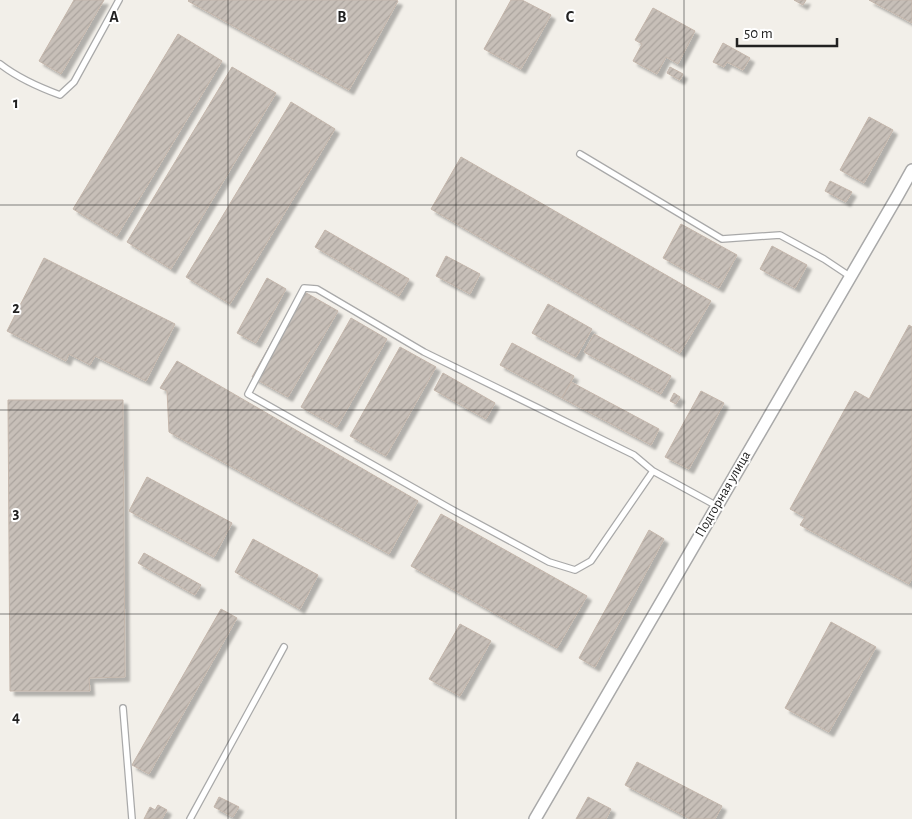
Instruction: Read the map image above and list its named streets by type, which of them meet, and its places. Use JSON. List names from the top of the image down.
{
  "streets": {
    "street": ["Подгорная улица"]
  },
  "scale_bar": "50 m",
  "grid": {
    "columns": ["A", "B", "C"],
    "rows": [
      "1",
      "2",
      "3",
      "4"
    ]
  }
}
